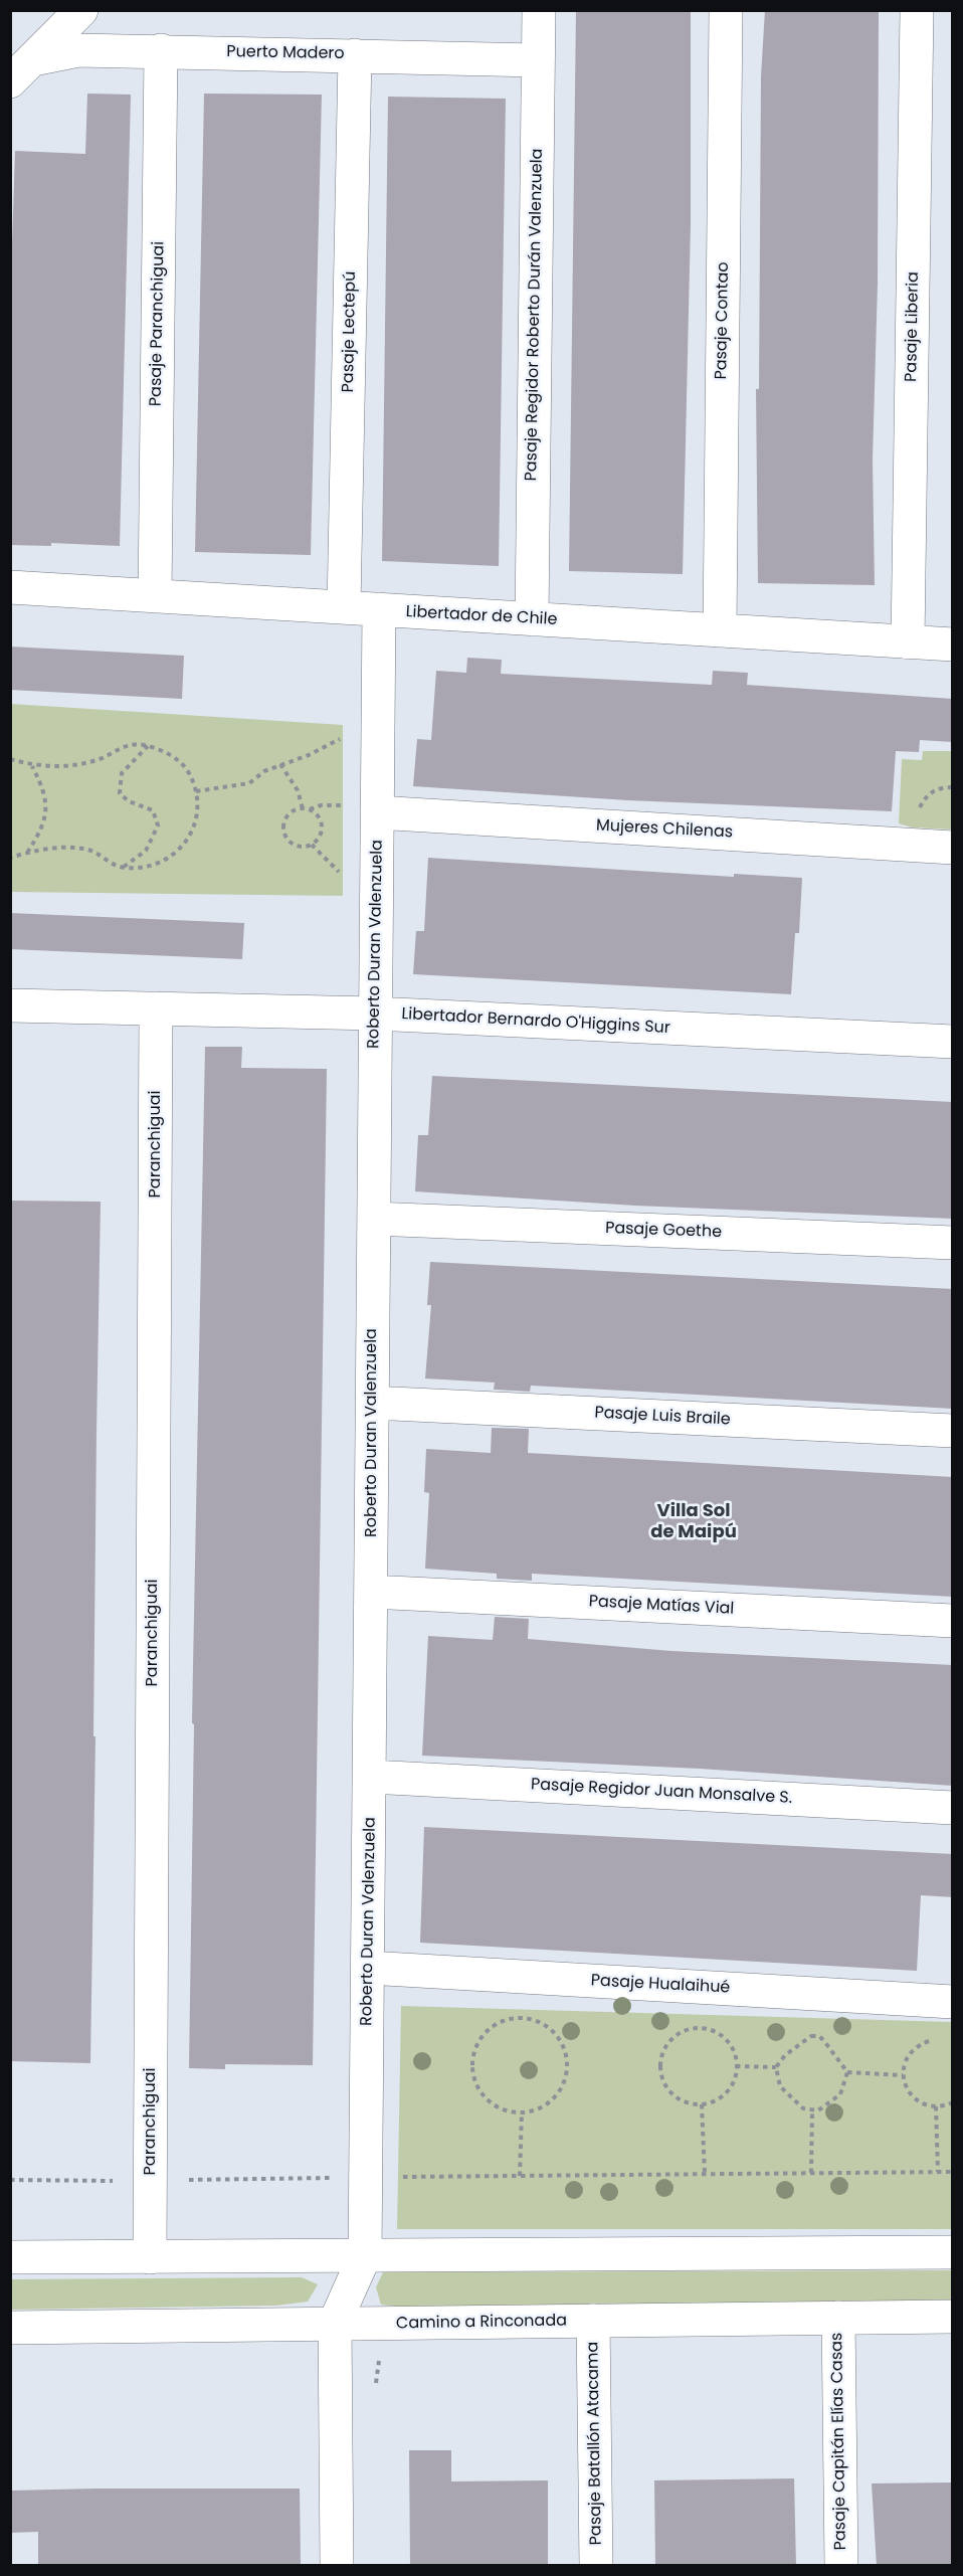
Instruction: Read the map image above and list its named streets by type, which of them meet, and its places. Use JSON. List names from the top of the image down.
{
  "streets": {
    "street": [
      "Puerto Madero",
      "Pasaje Regidor Roberto Durán Valenzuela",
      "Pasaje Contao",
      "Pasaje Paranchiguai",
      "Pasaje Liberia",
      "Pasaje Lectepú",
      "Libertador de Chile",
      "Mujeres Chilenas",
      "Roberto Duran Valenzuela",
      "Libertador Bernardo O'Higgins Sur",
      "Paranchiguai",
      "Pasaje Goethe",
      "Pasaje Luis Braile",
      "Pasaje Matías Vial",
      "Pasaje Regidor Juan Monsalve S.",
      "Pasaje Hualaihué",
      "Camino a Rinconada",
      "Pasaje Capitán Elías Casas",
      "Pasaje Batallón Atacama"
    ]
  },
  "crossings": [
    ["Puerto Madero", "Pasaje Regidor Roberto Durán Valenzuela"],
    ["Puerto Madero", "Pasaje Paranchiguai"],
    ["Puerto Madero", "Pasaje Lectepú"],
    ["Pasaje Regidor Roberto Durán Valenzuela", "Libertador de Chile"],
    ["Pasaje Contao", "Libertador de Chile"],
    ["Pasaje Paranchiguai", "Libertador de Chile"],
    ["Pasaje Liberia", "Libertador de Chile"],
    ["Pasaje Lectepú", "Libertador de Chile"],
    ["Libertador de Chile", "Roberto Duran Valenzuela"],
    ["Mujeres Chilenas", "Roberto Duran Valenzuela"],
    ["Roberto Duran Valenzuela", "Libertador Bernardo O'Higgins Sur"],
    ["Roberto Duran Valenzuela", "Pasaje Goethe"],
    ["Roberto Duran Valenzuela", "Pasaje Luis Braile"],
    ["Roberto Duran Valenzuela", "Pasaje Matías Vial"],
    ["Roberto Duran Valenzuela", "Pasaje Regidor Juan Monsalve S."],
    ["Roberto Duran Valenzuela", "Pasaje Hualaihué"],
    ["Libertador Bernardo O'Higgins Sur", "Paranchiguai"],
    ["Camino a Rinconada", "Pasaje Capitán Elías Casas"],
    ["Camino a Rinconada", "Pasaje Batallón Atacama"]
  ],
  "districts": ["Villa Sol de Maipú"]
}
